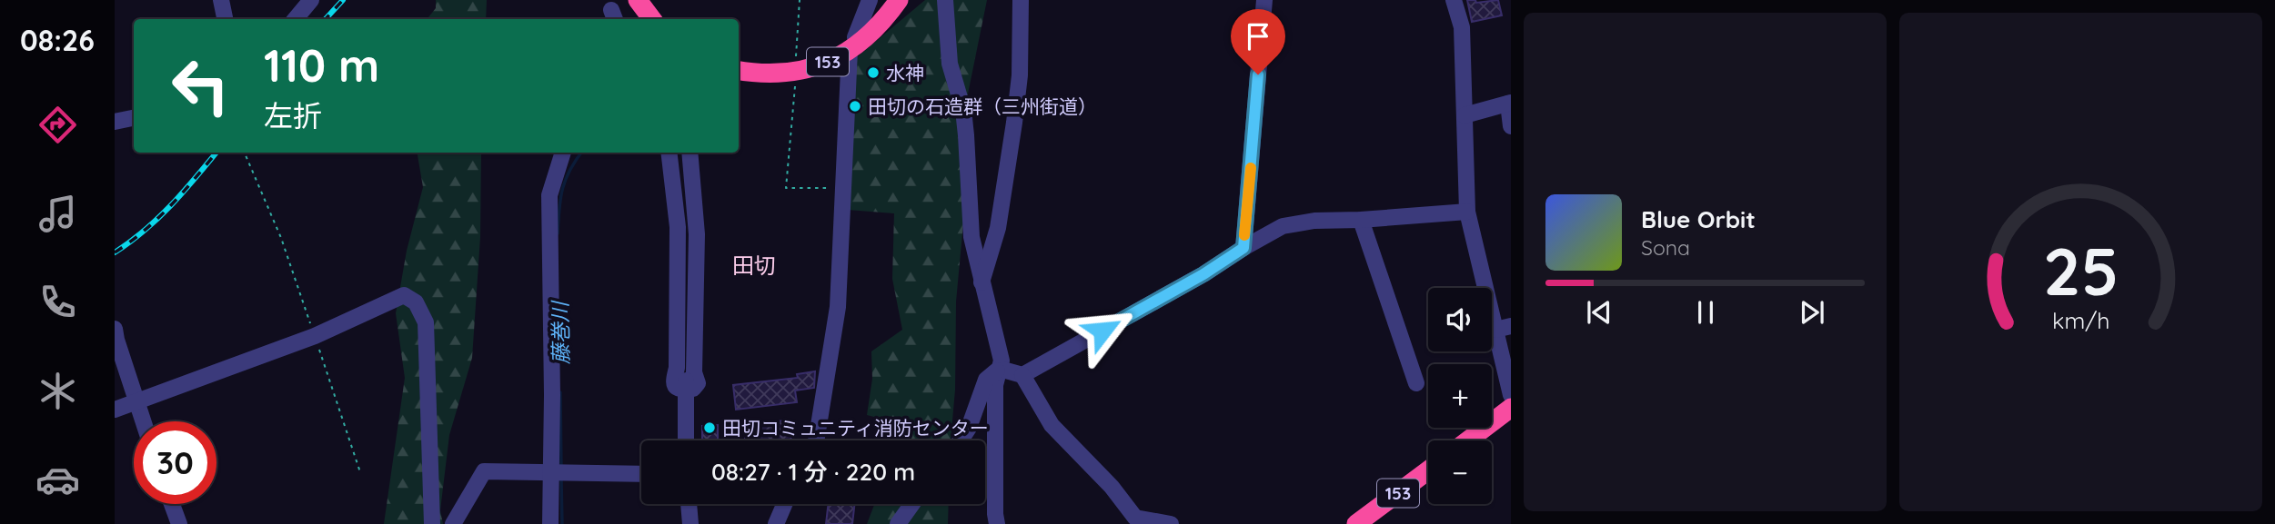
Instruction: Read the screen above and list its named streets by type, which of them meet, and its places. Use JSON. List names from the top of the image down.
{
  "streets": {
    "highway": ["153"]
  },
  "districts": ["田切"],
  "water": ["藤巻川"],
  "places": ["水神", "田切の石造群（三州街道）", "田切コミュニティ消防センター"],
  "page": {
    "tabs": "08:26",
    "turn": ["110 m", "左折"],
    "song": ["Blue Orbit", "Sona"],
    "map_buttons": ["+", "−"],
    "limit": "30",
    "trip": "08:27 · 1 分 · 220 m",
    "gauge": ["25", "km/h"]
  }
}
